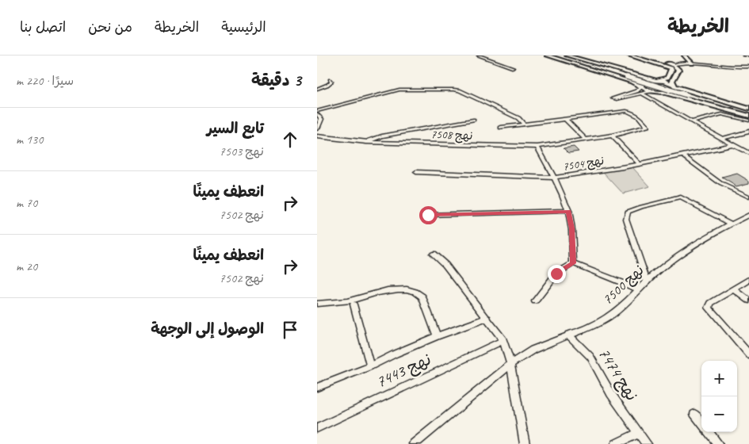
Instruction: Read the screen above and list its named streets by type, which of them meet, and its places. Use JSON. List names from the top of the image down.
{
  "streets": {
    "street": [
      "نهج 7508",
      "نهج 7504",
      "نهج 7500",
      "نهج 7443",
      "نهج 7474"
    ]
  },
  "crossings": [
    ["نهج 7500", "نهج 7474"]
  ],
  "page": {
    "header": "الخريطة",
    "nav": [
      "الرئيسية",
      "الخريطة",
      "من نحن",
      "اتصل بنا"
    ],
    "heading": ["3 دقيقة", "سيرًا · 220 m"],
    "list": [
      ["تابع السير", "نهج 7503", "130 m"],
      ["انعطف يمينًا", "نهج 7502", "70 m"],
      ["انعطف يمينًا", "نهج 7502", "20 m"],
      "الوصول إلى الوجهة"
    ],
    "map_buttons": ["+", "−"]
  }
}
